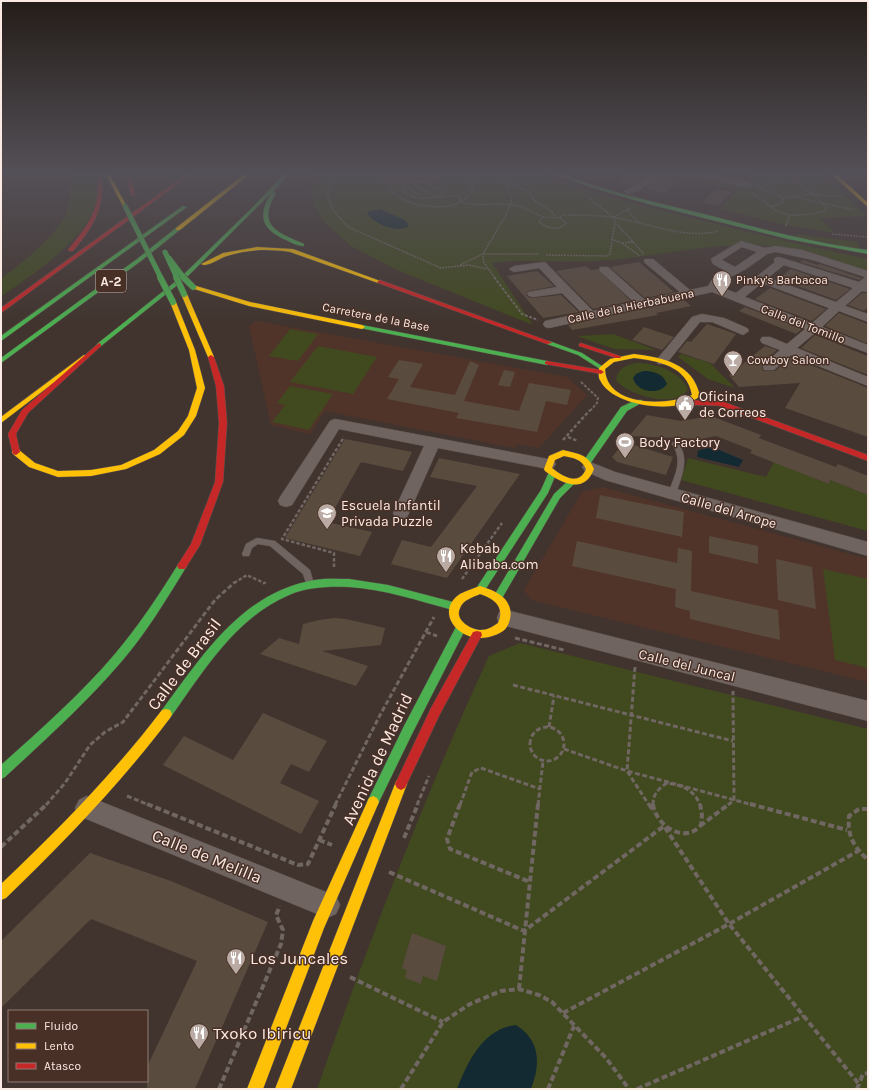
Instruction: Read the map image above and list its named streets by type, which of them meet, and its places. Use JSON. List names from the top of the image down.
{
  "streets": {
    "main road": [
      "A-2",
      "Carretera de la Base",
      "Calle de Brasil",
      "Avenida de Madrid"
    ],
    "street": [
      "Calle de la Hierbabuena",
      "Calle del Tomillo",
      "Calle del Arrope",
      "Calle del Juncal",
      "Calle de Melilla"
    ]
  },
  "crossings": [
    ["Calle de la Hierbabuena", "Calle del Tomillo"],
    ["Calle de Brasil", "Calle del Juncal"],
    ["Calle de Brasil", "Avenida de Madrid"],
    ["Calle de Brasil", "Calle de Melilla"],
    ["Calle del Juncal", "Avenida de Madrid"],
    ["Avenida de Madrid", "Calle de Melilla"]
  ],
  "places": {
    "restaurant": [
      "Pinky's Barbacoa",
      "Kebab Alibaba.com",
      "Los Juncales",
      "Txoko Ibiricu"
    ],
    "bar": ["Cowboy Saloon"],
    "public building": ["Oficina de Correos"],
    "sports": ["Body Factory"],
    "school or university": ["Escuela Infantil Privada Puzzle"]
  },
  "legend": ["Fluido", "Lento", "Atasco"]
}
